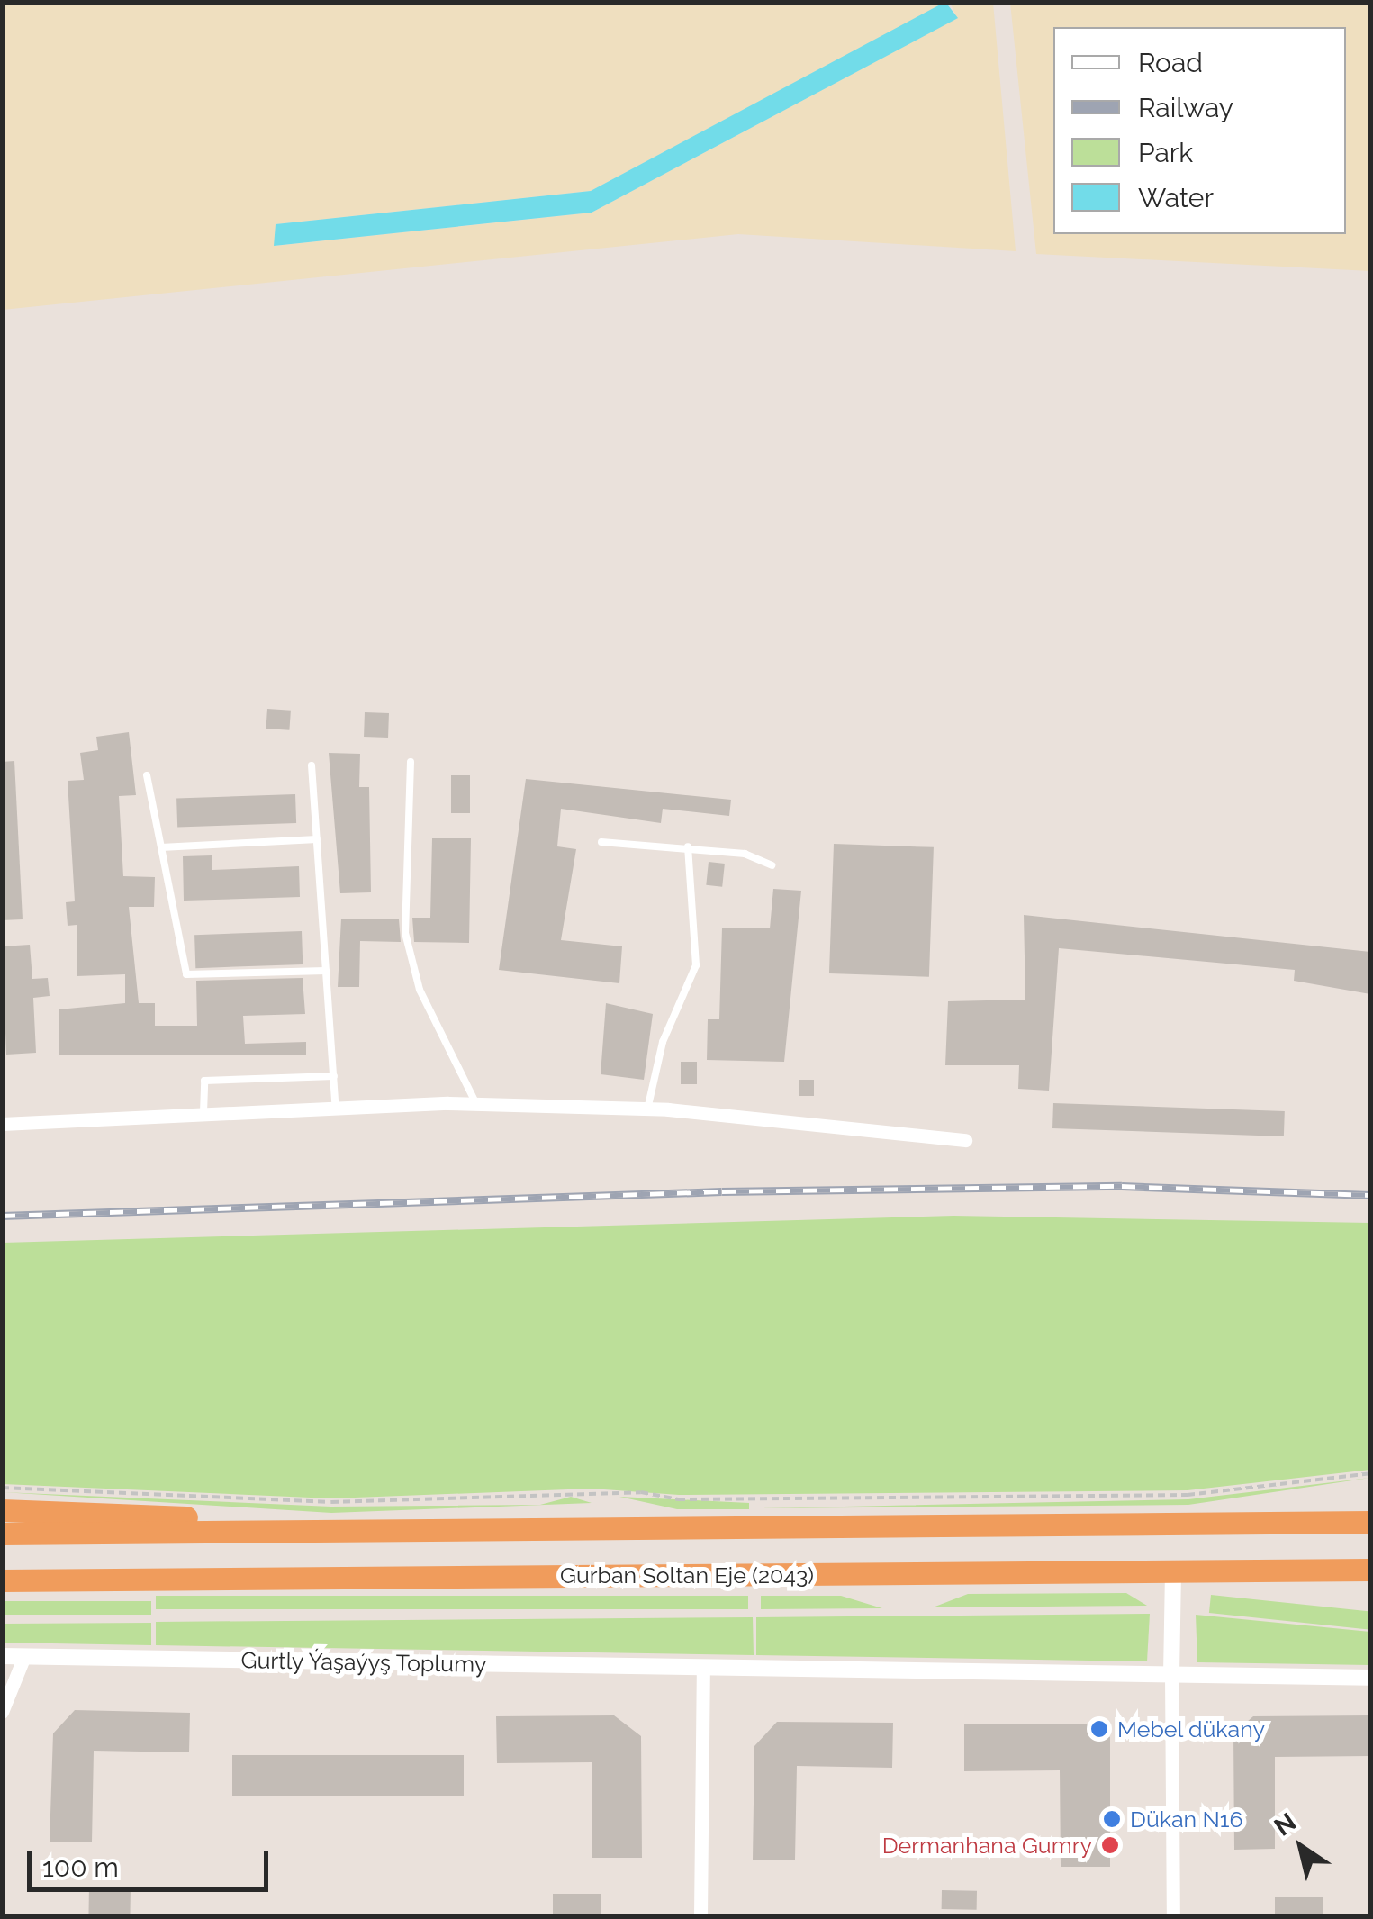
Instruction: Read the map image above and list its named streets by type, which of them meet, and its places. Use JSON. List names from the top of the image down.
{
  "streets": {
    "highway": ["Gurban Soltan Eje (2043)"],
    "street": ["Gurtly Ýaşaýyş Toplumy"]
  },
  "places": ["Mebel dükany", "Dükan N16", "Dermanhana Gumry"],
  "legend": [
    "Road",
    "Railway",
    "Park",
    "Water"
  ],
  "scale_bar": "100 m",
  "north": "top left"
}
